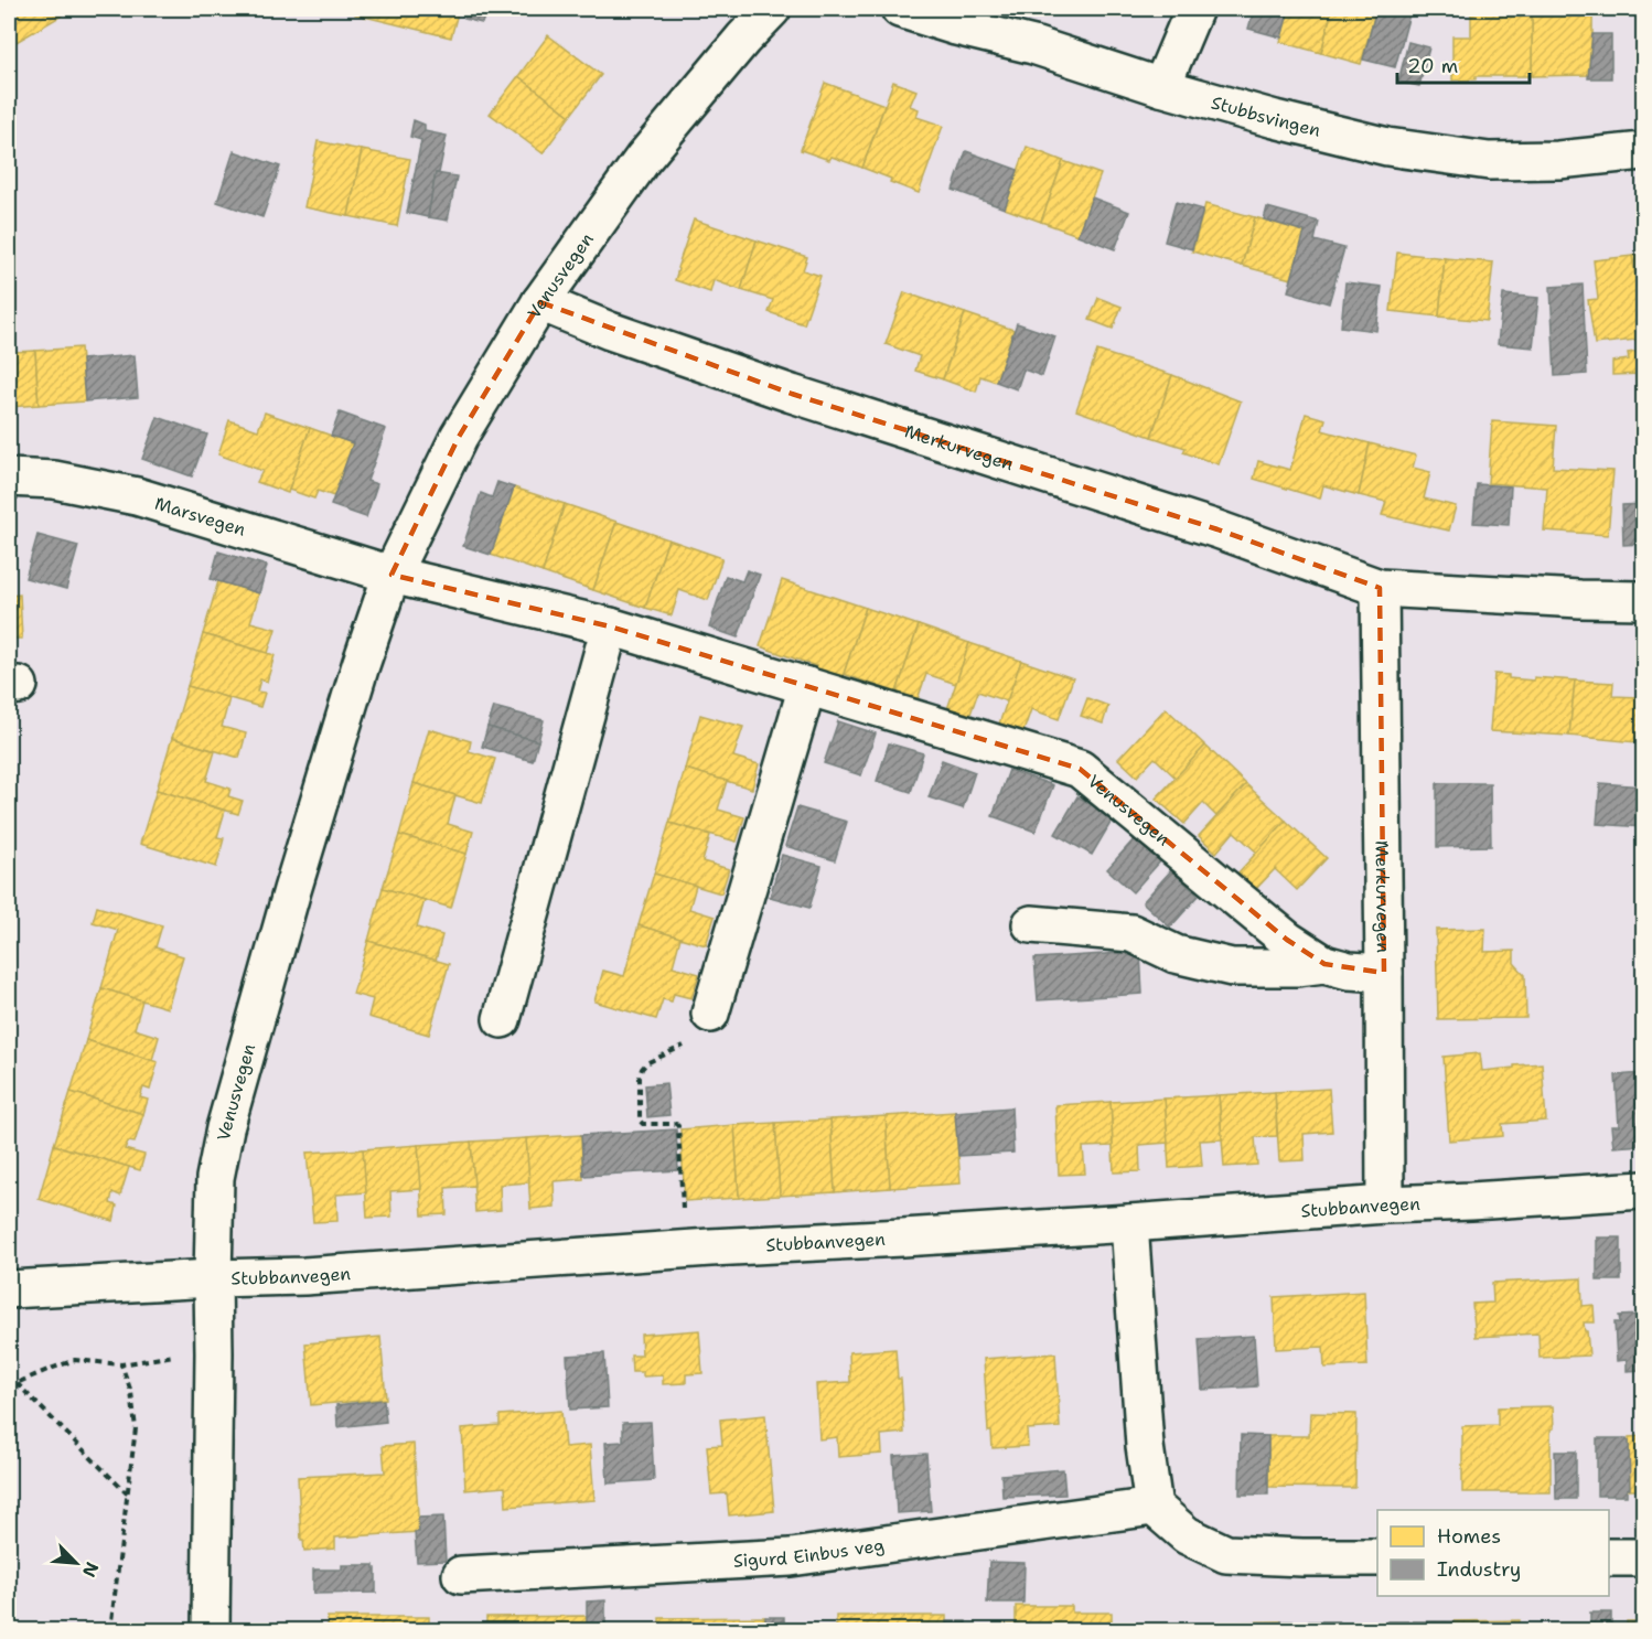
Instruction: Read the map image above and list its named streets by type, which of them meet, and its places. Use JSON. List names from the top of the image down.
{
  "streets": {
    "street": [
      "Stubbsvingen",
      "Venusvegen",
      "Merkurvegen",
      "Marsvegen",
      "Stubbanvegen",
      "Sigurd Einbus veg"
    ]
  },
  "crossings": [
    ["Venusvegen", "Merkurvegen"],
    ["Venusvegen", "Marsvegen"],
    ["Venusvegen", "Stubbanvegen"],
    ["Merkurvegen", "Stubbanvegen"]
  ],
  "legend": ["Homes", "Industry"],
  "scale_bar": "20 m",
  "north": "bottom right"
}
